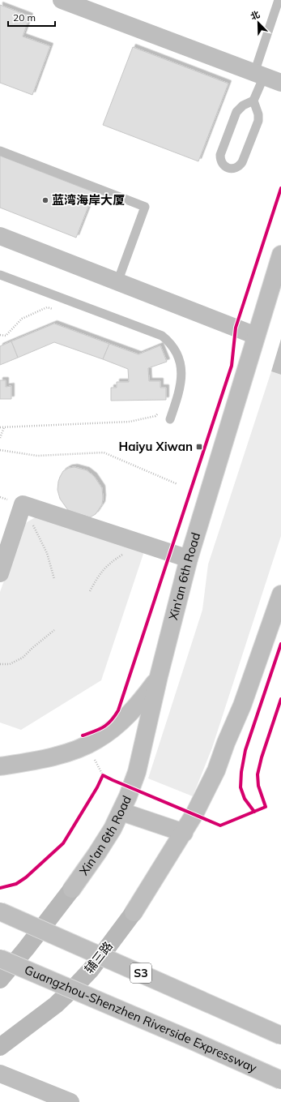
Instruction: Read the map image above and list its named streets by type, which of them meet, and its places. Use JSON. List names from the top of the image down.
{
  "streets": {
    "main road": [
      "Xin'an 6th Road",
      "辅三路",
      "S3",
      "Guangzhou-Shenzhen Riverside Expressway"
    ]
  },
  "places": {
    "other": ["蓝湾海岸大厦"],
    "transit": ["Haiyu Xiwan"]
  },
  "scale_bar": "20 m",
  "north": "top left"
}
